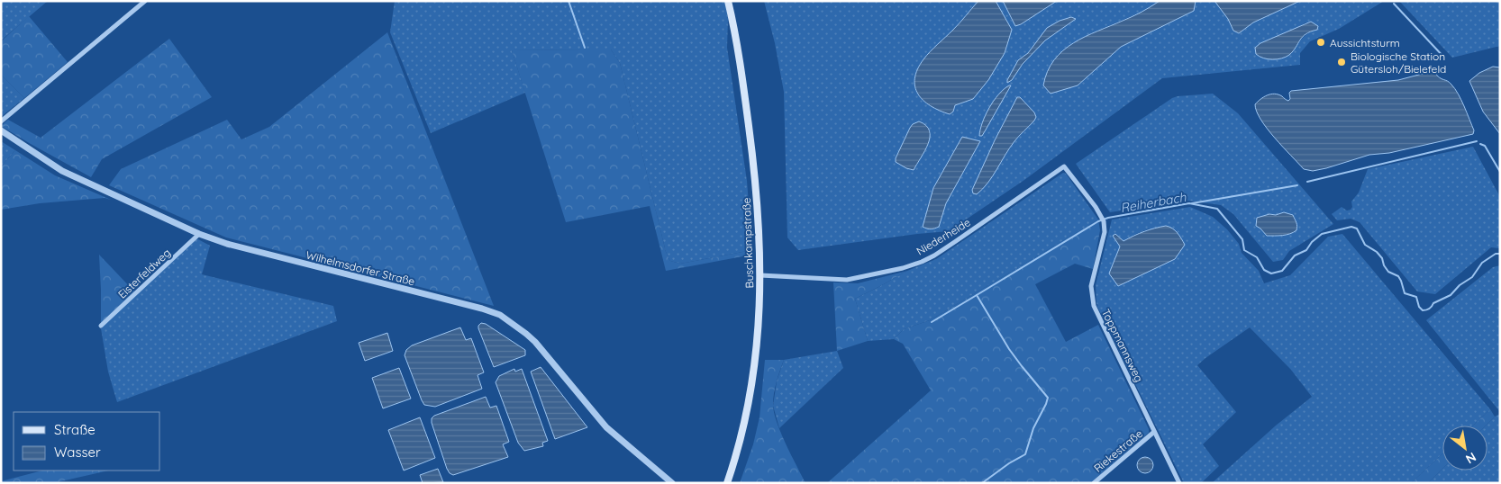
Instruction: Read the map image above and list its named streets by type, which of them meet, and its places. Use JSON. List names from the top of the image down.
{
  "streets": {
    "main road": ["Buschkampstraße"],
    "street": [
      "Niederheide",
      "Wilhelmsdorfer Straße",
      "Eisterfeldweg",
      "Toppmannsweg",
      "Riekestraße"
    ]
  },
  "crossings": [
    ["Niederheide", "Buschkampstraße"],
    ["Niederheide", "Toppmannsweg"],
    ["Wilhelmsdorfer Straße", "Eisterfeldweg"],
    ["Toppmannsweg", "Riekestraße"]
  ],
  "water": ["Reiherbach"],
  "places": ["Aussichtsturm", "Biologische Station Gütersloh/Bielefeld"],
  "legend": ["Straße", "Wasser"],
  "north": "bottom right"
}
